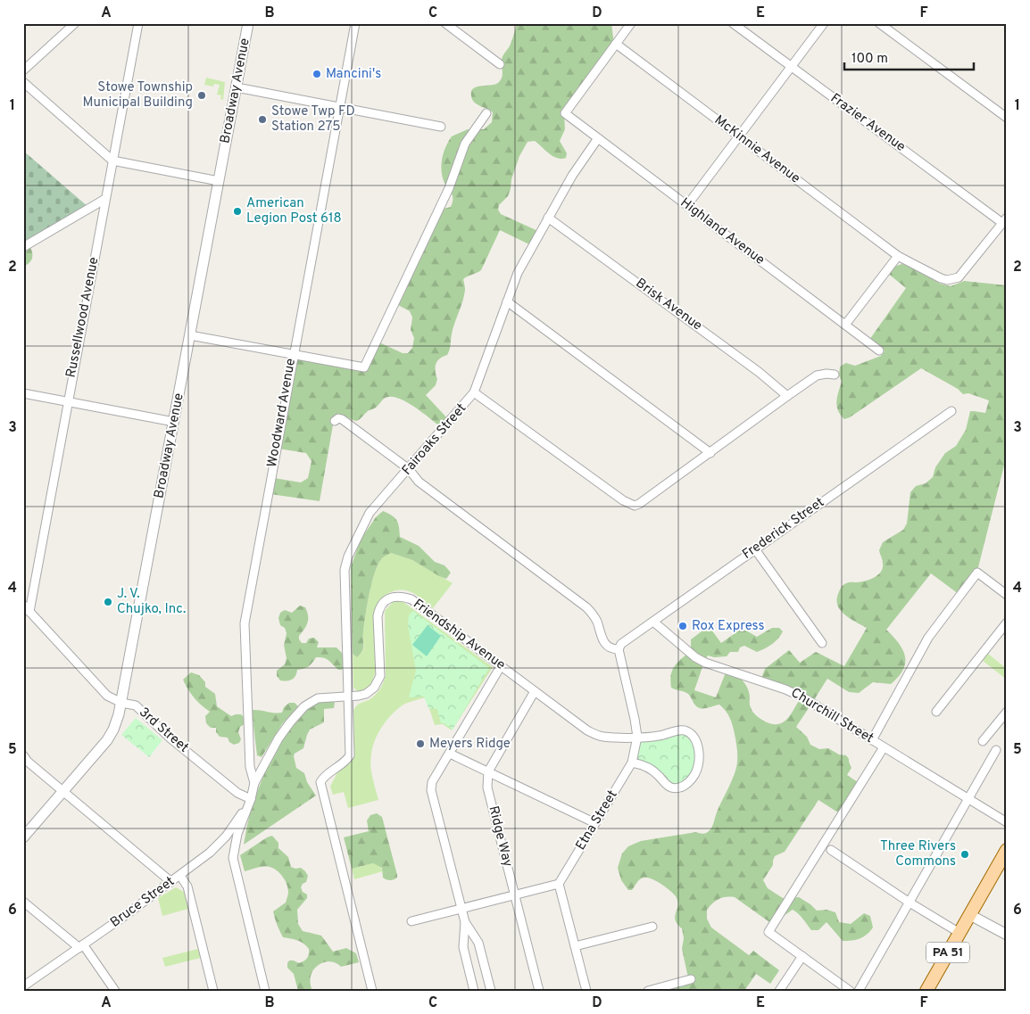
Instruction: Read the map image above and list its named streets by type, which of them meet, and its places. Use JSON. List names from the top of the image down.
{
  "streets": {
    "main road": ["PA 51"],
    "street": [
      "Broadway Avenue",
      "Frazier Avenue",
      "McKinnie Avenue",
      "Highland Avenue",
      "Brisk Avenue",
      "Russellwood Avenue",
      "Woodward Avenue",
      "Fairoaks Street",
      "Frederick Street",
      "Friendship Avenue",
      "Churchill Street",
      "3rd Street",
      "Etna Street",
      "Ridge Way",
      "Bruce Street"
    ]
  },
  "crossings": [
    ["Broadway Avenue", "3rd Street"],
    ["Frazier Avenue", "McKinnie Avenue"],
    ["McKinnie Avenue", "Highland Avenue"],
    ["Highland Avenue", "Fairoaks Street"],
    ["Brisk Avenue", "Fairoaks Street"],
    ["Russellwood Avenue", "3rd Street"],
    ["Woodward Avenue", "Friendship Avenue"],
    ["Fairoaks Street", "Friendship Avenue"],
    ["Frederick Street", "Churchill Street"],
    ["Frederick Street", "Etna Street"],
    ["Friendship Avenue", "Etna Street"],
    ["3rd Street", "Bruce Street"]
  ],
  "places": [
    "Mancini's",
    "Stowe Township Municipal Building",
    "Stowe Twp FD Station 275",
    "American Legion Post 618",
    "J. V. Chujko, Inc.",
    "Rox Express",
    "Meyers Ridge",
    "Three Rivers Commons"
  ],
  "scale_bar": "100 m",
  "grid": {
    "columns": [
      "A",
      "B",
      "C",
      "D",
      "E",
      "F"
    ],
    "rows": [
      "1",
      "2",
      "3",
      "4",
      "5",
      "6"
    ]
  }
}
